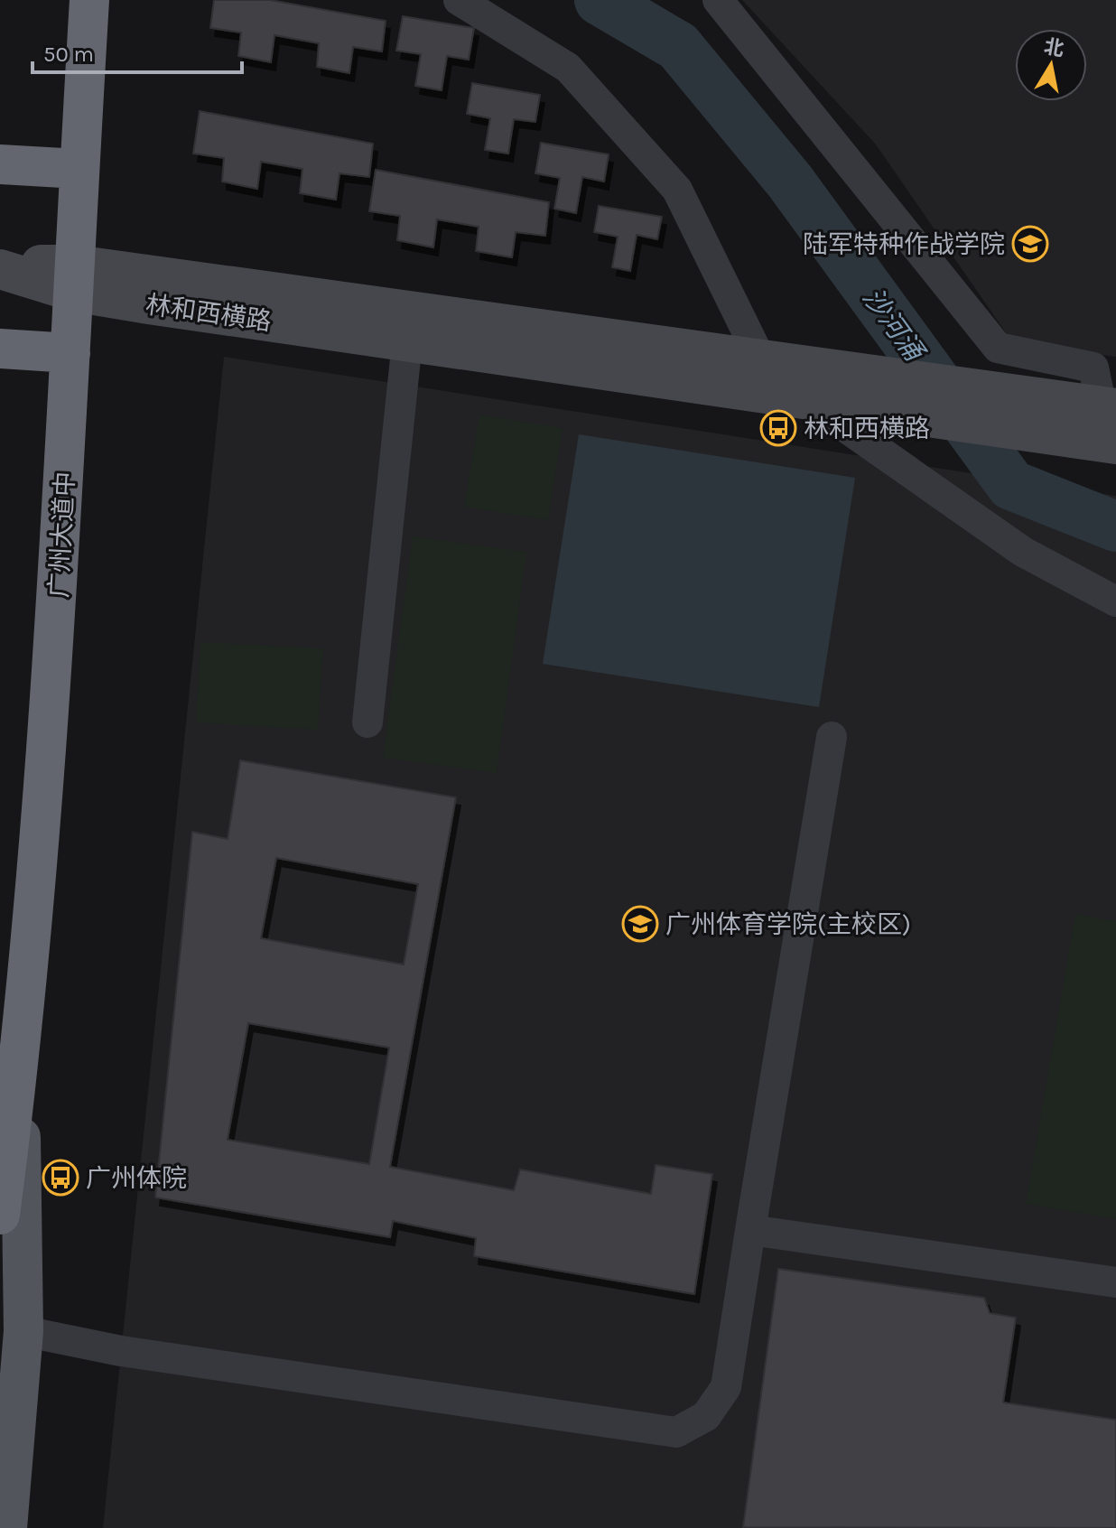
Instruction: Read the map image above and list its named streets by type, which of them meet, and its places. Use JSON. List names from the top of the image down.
{
  "streets": {
    "highway": ["广州大道中"],
    "main road": ["林和西横路"]
  },
  "crossings": [
    ["林和西横路", "广州大道中"]
  ],
  "water": ["沙河涌"],
  "places": {
    "school or university": ["陆军特种作战学院", "广州体育学院(主校区)"],
    "bus stop": ["林和西横路", "广州体院"]
  },
  "scale_bar": "50 m",
  "north": "top"
}
